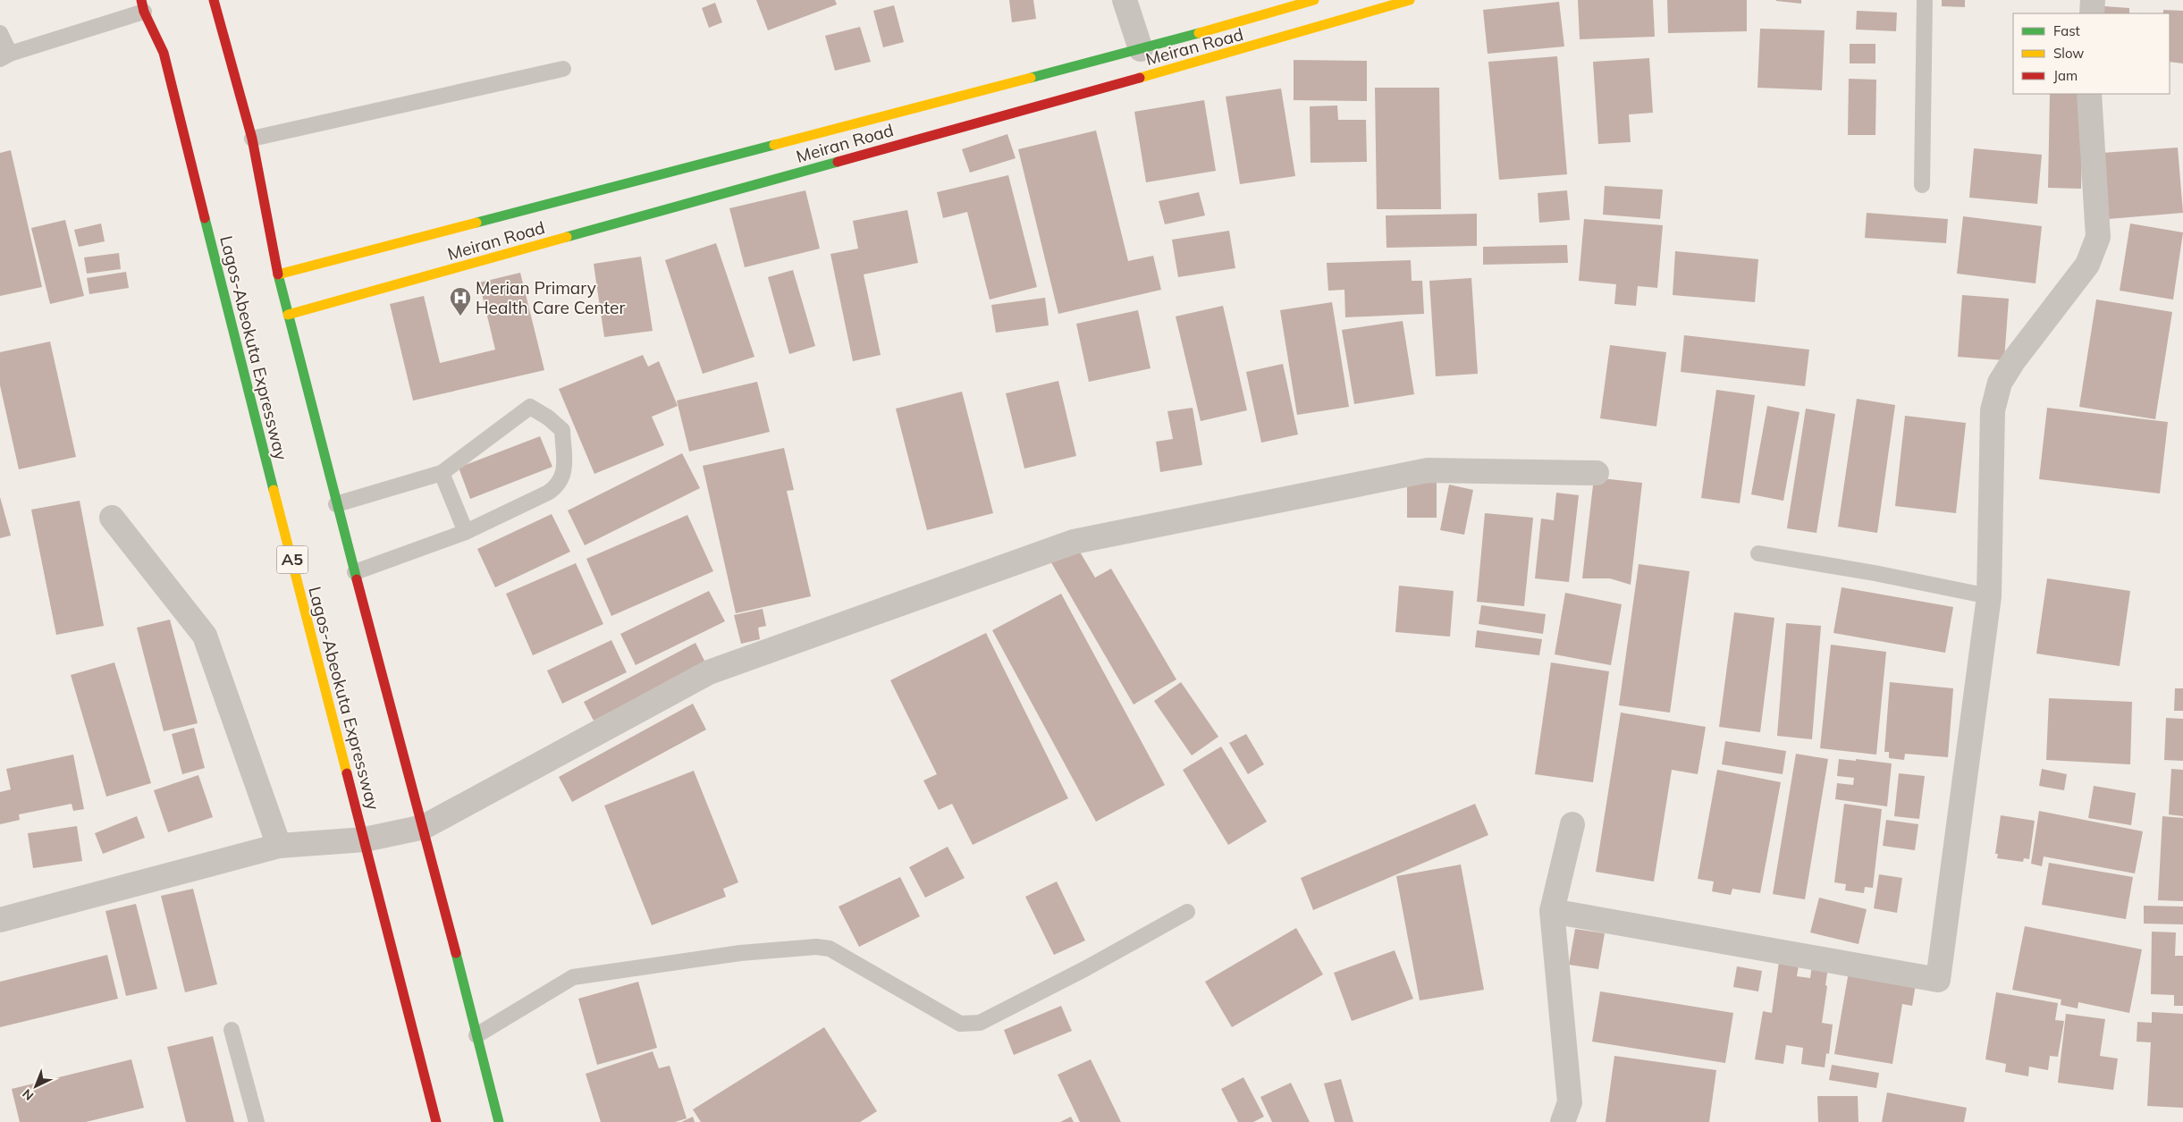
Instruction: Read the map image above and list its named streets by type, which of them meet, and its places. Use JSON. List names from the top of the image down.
{
  "streets": {
    "main road": ["Meiran Road", "Lagos-Abeokuta Expressway", "A5"]
  },
  "places": {
    "hospital": ["Merian Primary Health Care Center"]
  },
  "legend": ["Fast", "Slow", "Jam"],
  "north": "bottom left"
}
